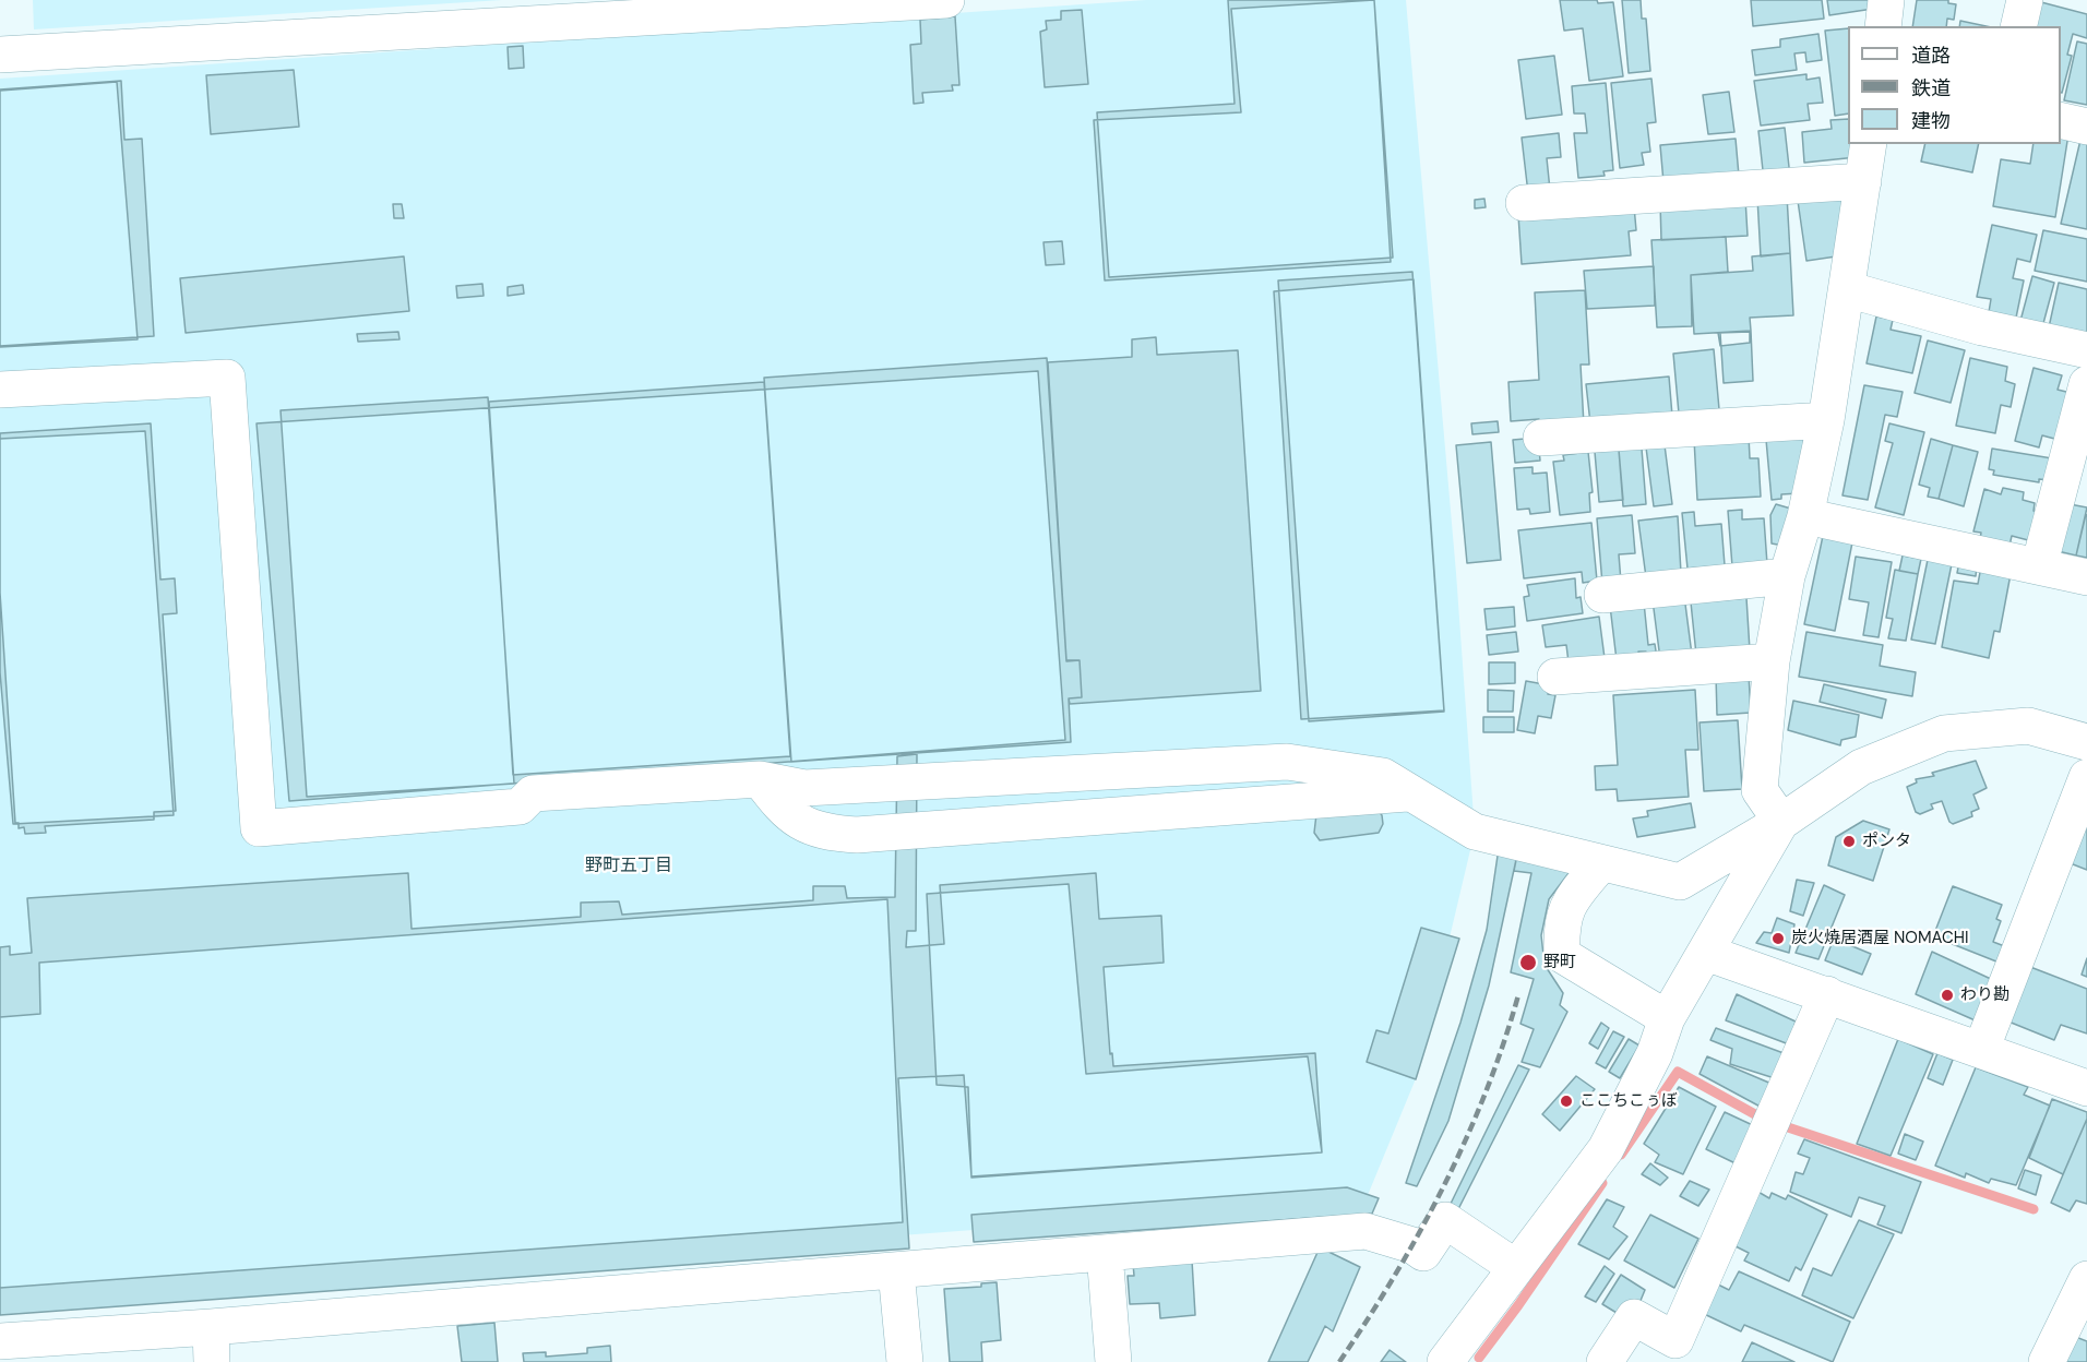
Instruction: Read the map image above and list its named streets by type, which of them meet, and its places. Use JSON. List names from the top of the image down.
{
  "districts": ["野町五丁目"],
  "places": [
    "ポンタ",
    "炭火焼居酒屋 NOMACHI",
    "野町",
    "わり勘",
    "ここちこぅぼ"
  ],
  "legend": ["道路", "鉄道", "建物"]
}
